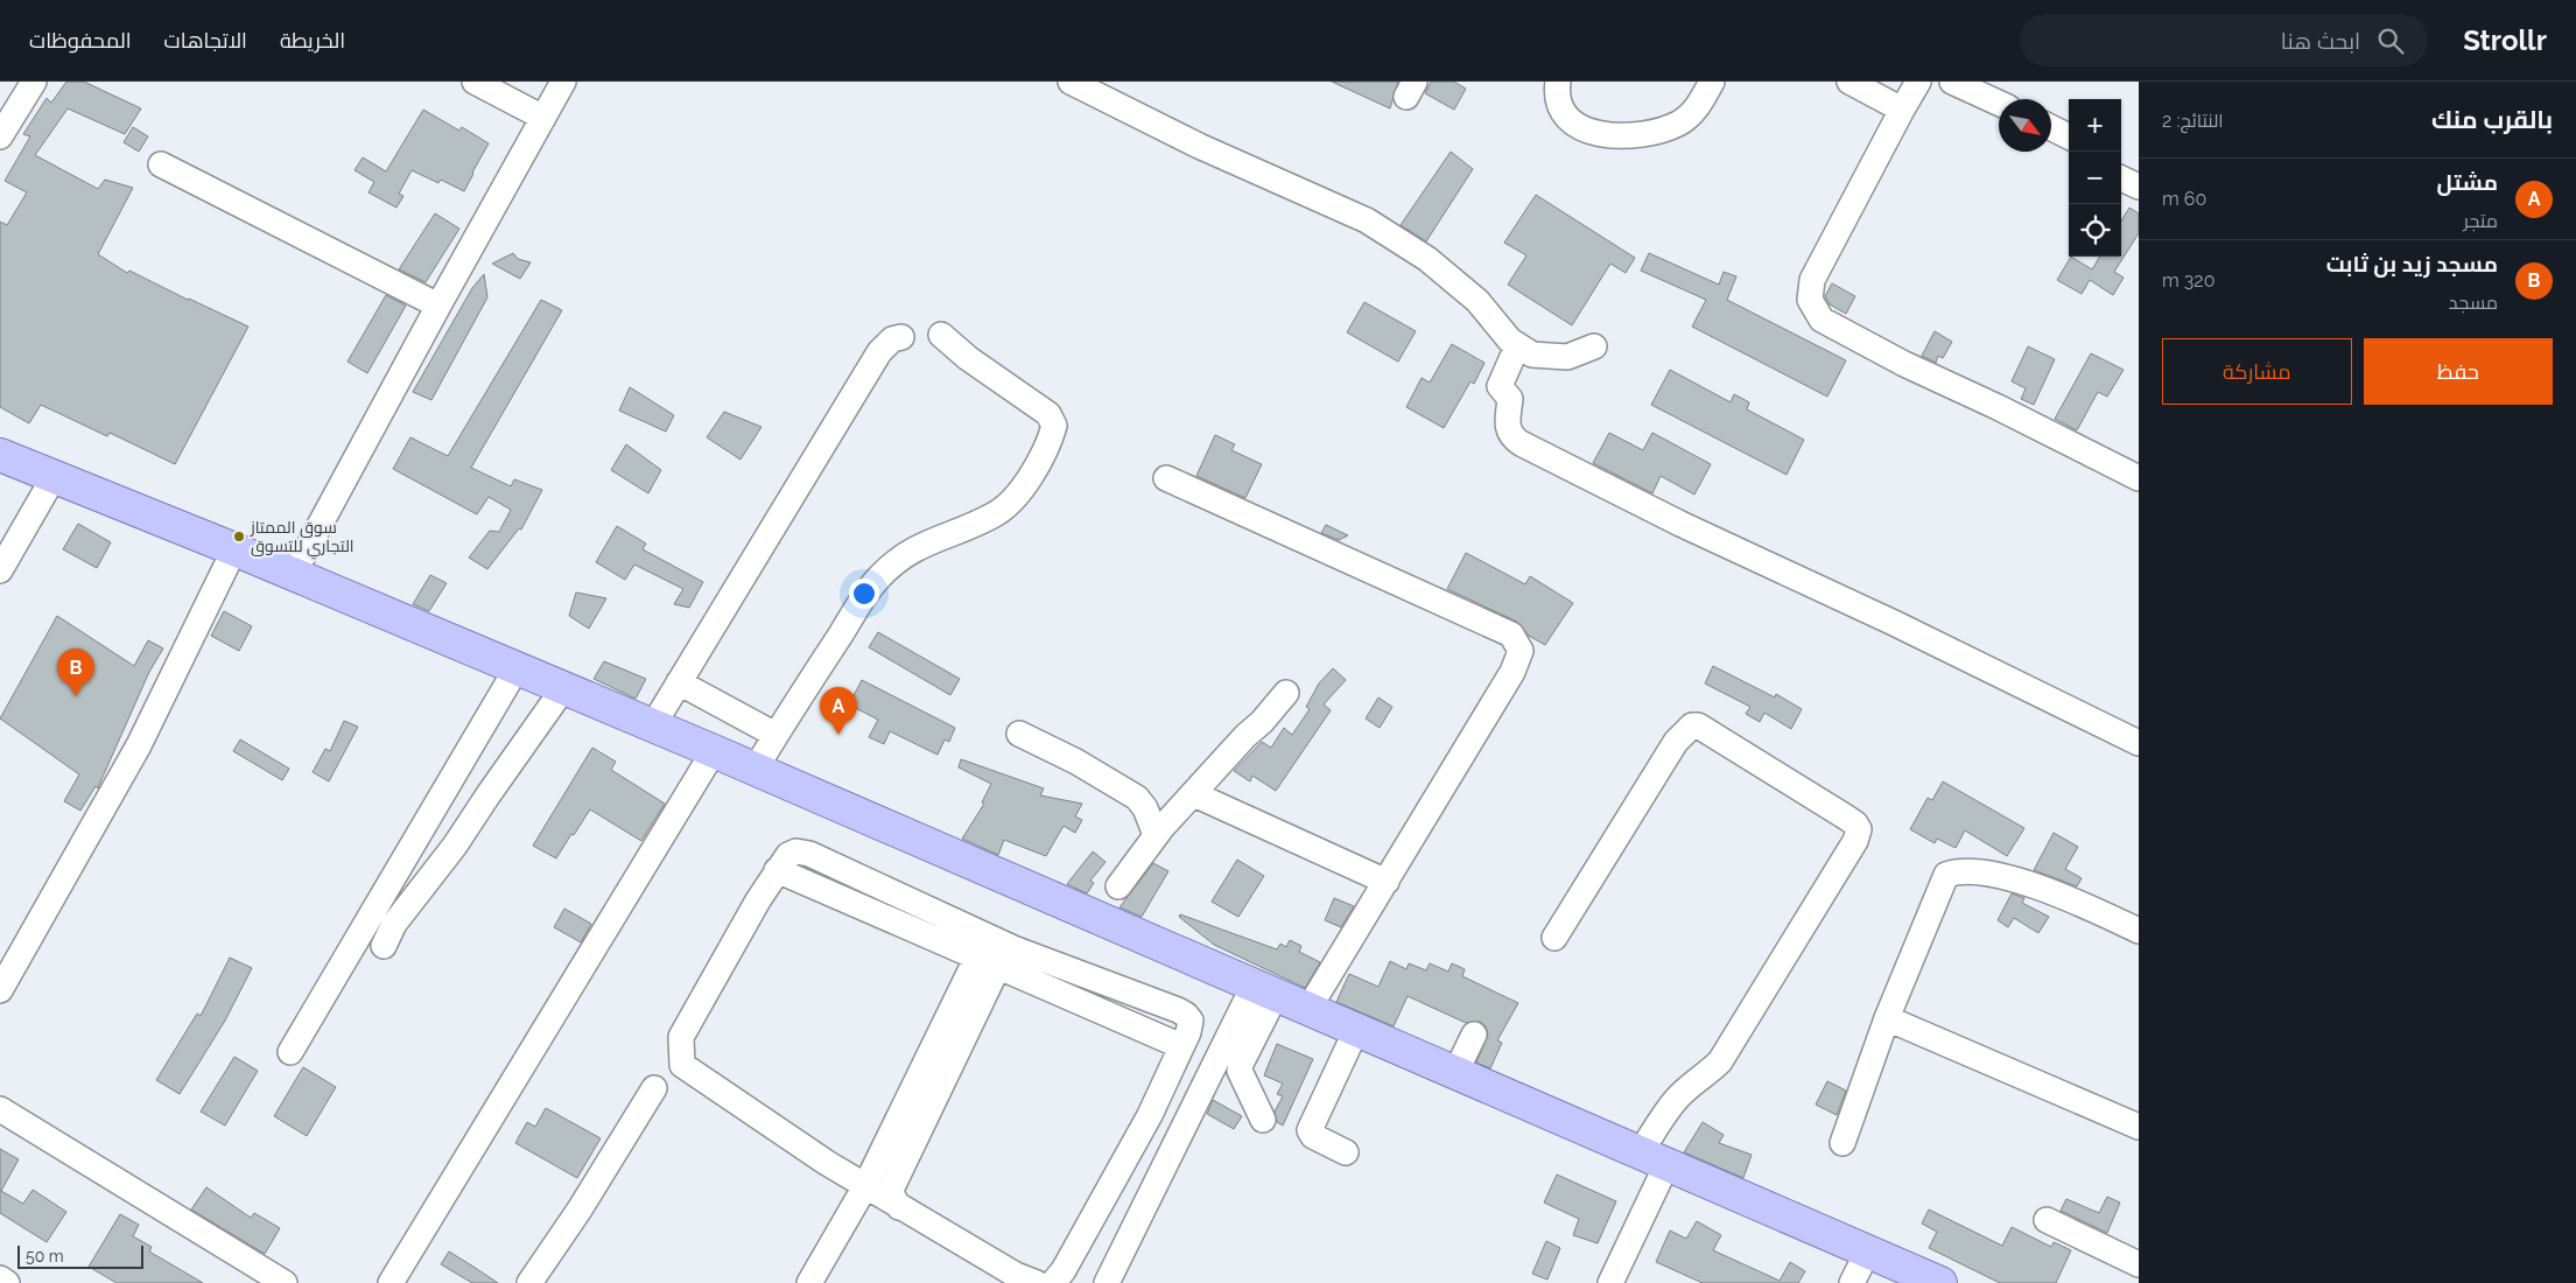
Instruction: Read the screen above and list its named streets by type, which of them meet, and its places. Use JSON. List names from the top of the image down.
{
  "places": ["سوق الممتاز التجاري للتسوق"],
  "scale_bar": "50 m",
  "north": "bottom right",
  "page": {
    "header": "Strollr",
    "search": "ابحث هنا",
    "nav": ["الخريطة", "الاتجاهات", "المحفوظات"],
    "heading": ["بالقرب منك", "النتائج: 2"],
    "map_buttons": ["+", "−"],
    "list": [
      {
        "mark": "A",
        "name": "مشتل",
        "note": "متجر",
        "value": "60 m"
      },
      {
        "mark": "B",
        "name": "مسجد زيد بن ثابت",
        "note": "مسجد",
        "value": "320 m"
      }
    ],
    "buttons": ["حفظ", "مشاركة"],
    "pins": ["B", "A"],
    "scale": "50 m"
  }
}
